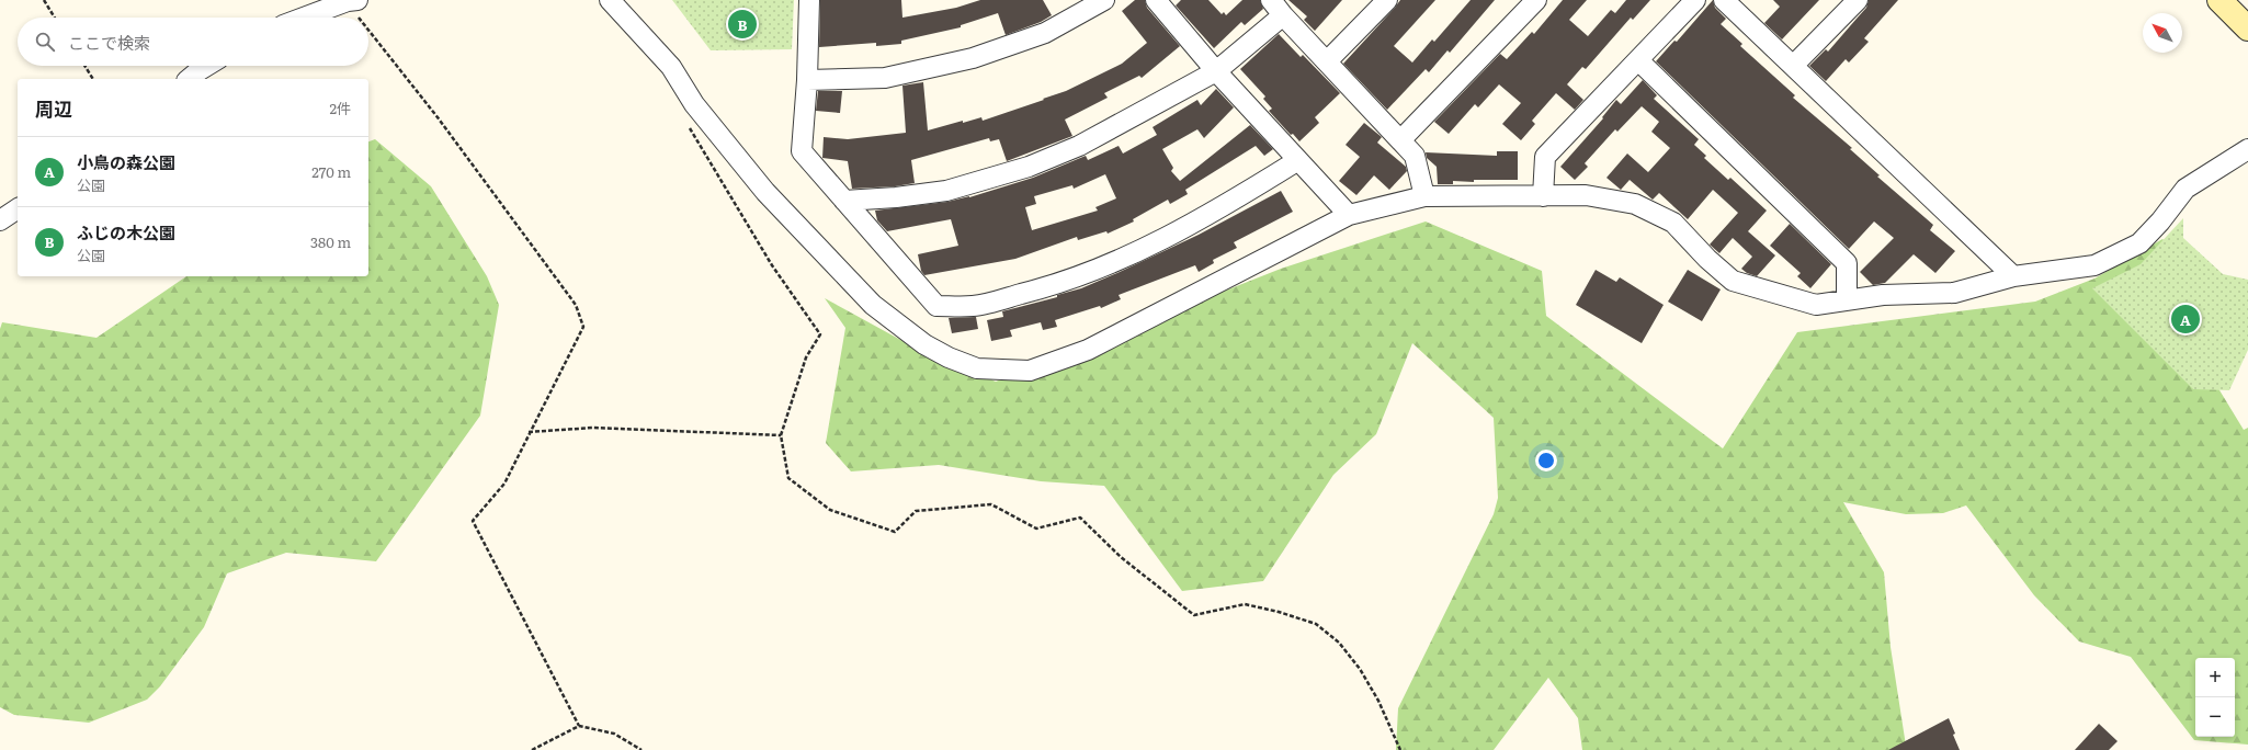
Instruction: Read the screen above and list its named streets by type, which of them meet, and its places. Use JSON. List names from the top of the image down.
{
  "north": "top left",
  "page": {
    "pins": ["B", "A"],
    "search": "ここで検索",
    "heading": ["周辺", "2件"],
    "list": [
      {
        "mark": "A",
        "name": "小鳥の森公園",
        "note": "公園",
        "value": "270 m"
      },
      {
        "mark": "B",
        "name": "ふじの木公園",
        "note": "公園",
        "value": "380 m"
      }
    ],
    "map_buttons": ["+", "−"]
  }
}
